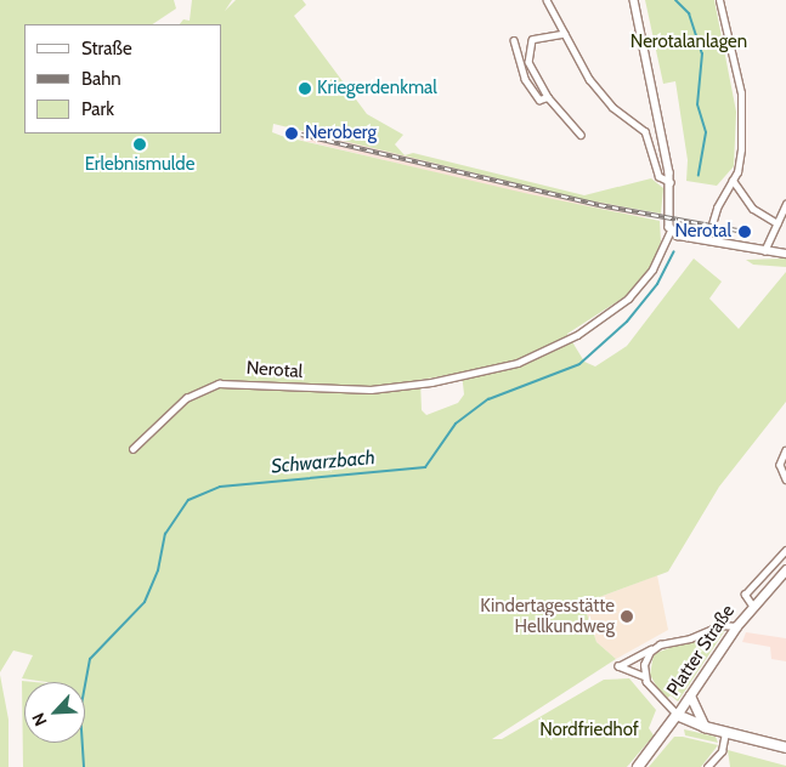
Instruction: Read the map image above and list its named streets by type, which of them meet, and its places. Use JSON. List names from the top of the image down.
{
  "streets": {
    "main road": ["Platter Straße"],
    "street": ["Nerotal"]
  },
  "water": ["Schwarzbach"],
  "parks": ["Nerotalanlagen", "Nordfriedhof"],
  "places": [
    "Kriegerdenkmal",
    "Neroberg",
    "Erlebnismulde",
    "Nerotal",
    "Kindertagesstätte Hellkundweg"
  ],
  "legend": ["Straße", "Bahn", "Park"],
  "north": "bottom left"
}
